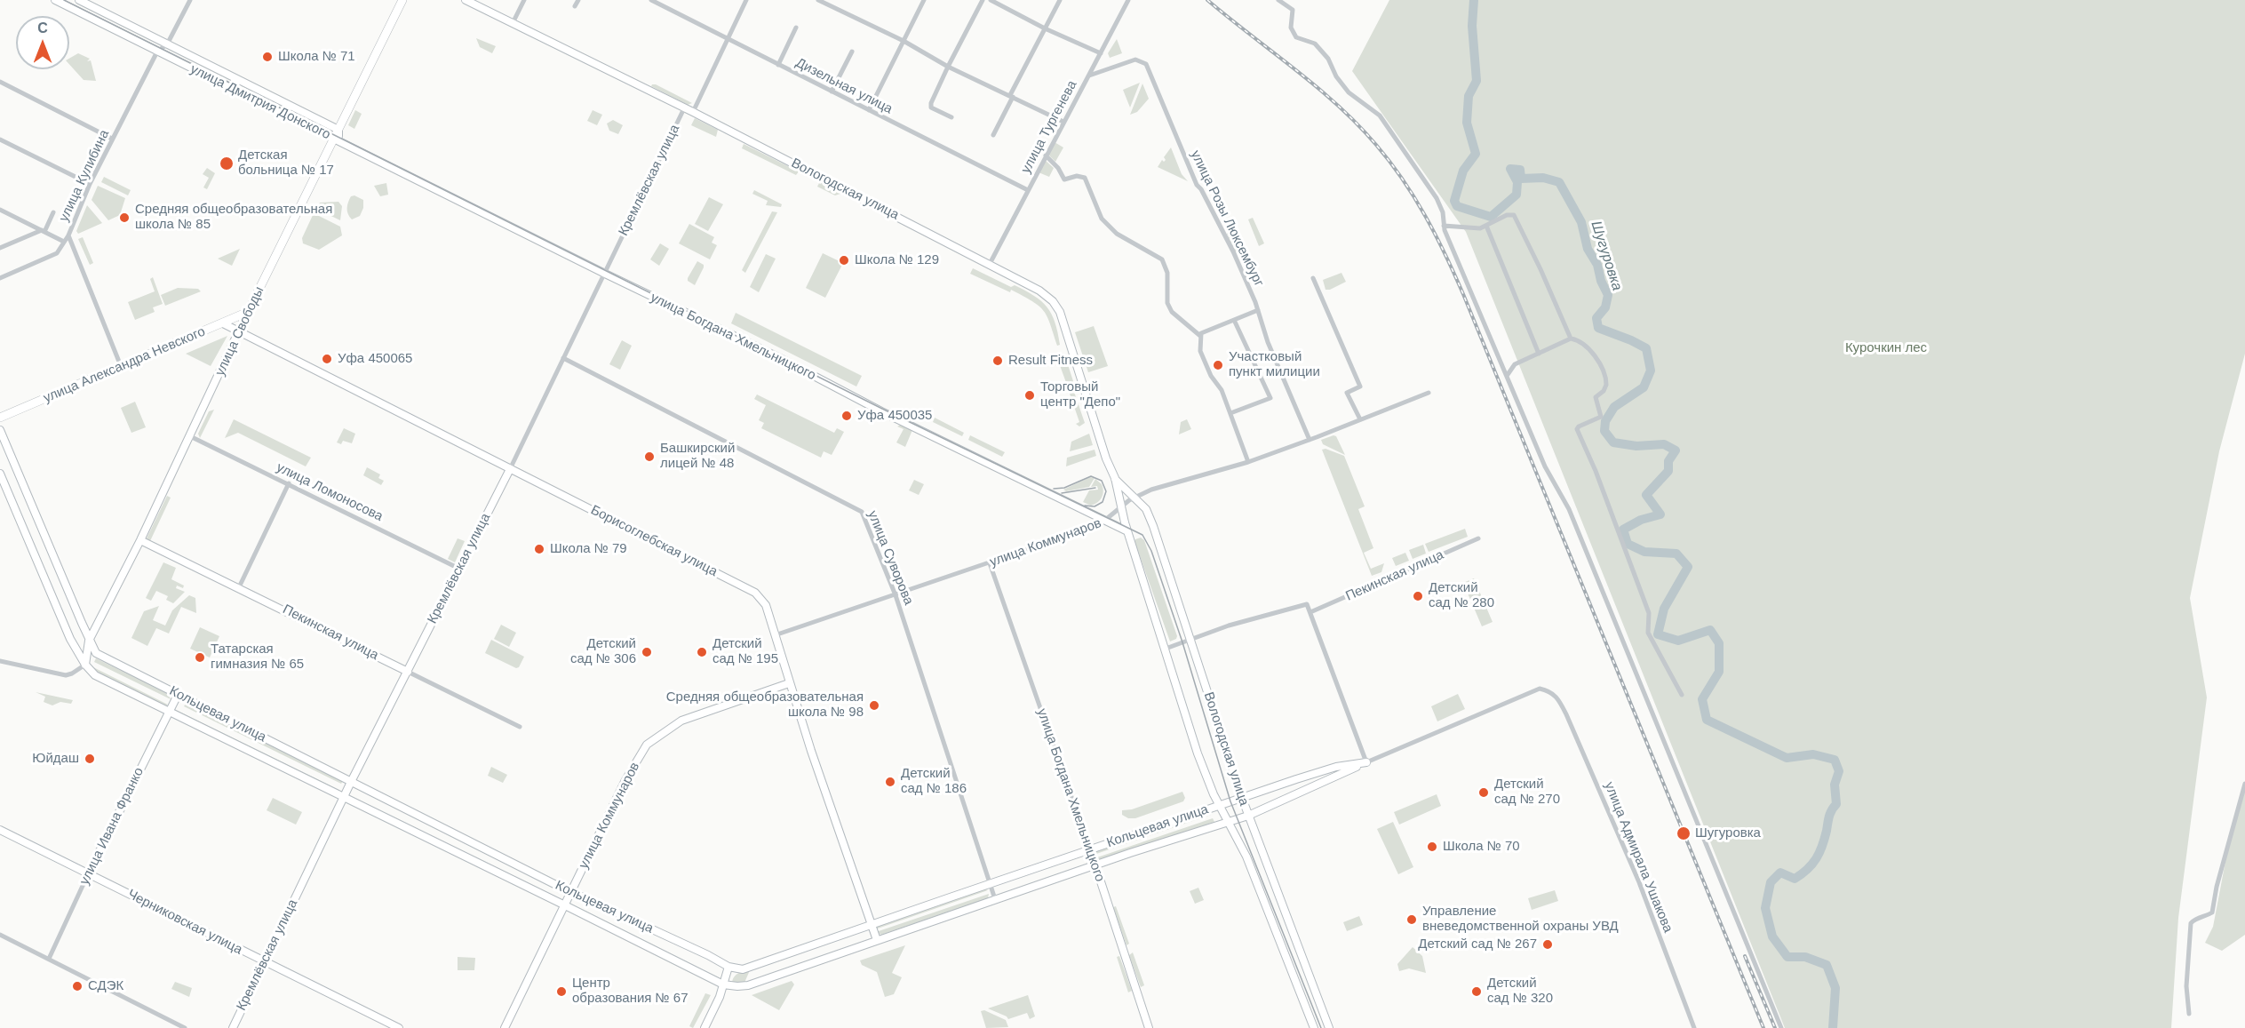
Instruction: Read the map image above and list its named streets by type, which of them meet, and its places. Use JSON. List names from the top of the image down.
{
  "streets": {
    "main road": [
      "улица Дмитрия Донского",
      "Кремлёвская улица",
      "Вологодская улица",
      "улица Свободы",
      "улица Богдана Хмельницкого",
      "улица Александра Невского",
      "Борисоглебская улица",
      "улица Коммунаров",
      "Пекинская улица",
      "Кольцевая улица",
      "улица Ивана Франко",
      "Черниковская улица"
    ],
    "street": [
      "Дизельная улица",
      "улица Тургенева",
      "улица Кулибина",
      "улица Розы Люксембург",
      "улица Ломоносова",
      "улица Суворова",
      "улица Адмирала Ушакова"
    ]
  },
  "crossings": [
    ["Дизельная улица", "улица Тургенева"],
    ["Дизельная улица", "Кремлёвская улица"],
    ["улица Дмитрия Донского", "улица Кулибина"],
    ["улица Дмитрия Донского", "улица Свободы"],
    ["улица Дмитрия Донского", "улица Богдана Хмельницкого"],
    ["улица Тургенева", "Вологодская улица"],
    ["улица Тургенева", "улица Розы Люксембург"],
    ["Кремлёвская улица", "Вологодская улица"],
    ["Кремлёвская улица", "улица Богдана Хмельницкого"],
    ["Кремлёвская улица", "улица Ломоносова"],
    ["Кремлёвская улица", "Борисоглебская улица"],
    ["Кремлёвская улица", "улица Суворова"],
    ["Кремлёвская улица", "Пекинская улица"],
    ["Кремлёвская улица", "Кольцевая улица"],
    ["Кремлёвская улица", "Черниковская улица"],
    ["Вологодская улица", "улица Богдана Хмельницкого"],
    ["Вологодская улица", "улица Коммунаров"],
    ["Вологодская улица", "Кольцевая улица"],
    ["улица Розы Люксембург", "улица Коммунаров"],
    ["улица Свободы", "улица Богдана Хмельницкого"],
    ["улица Свободы", "улица Александра Невского"],
    ["улица Свободы", "улица Ломоносова"],
    ["улица Свободы", "Борисоглебская улица"],
    ["улица Свободы", "Пекинская улица"],
    ["улица Свободы", "Кольцевая улица"],
    ["улица Богдана Хмельницкого", "улица Коммунаров"],
    ["улица Богдана Хмельницкого", "Кольцевая улица"],
    ["улица Александра Невского", "Борисоглебская улица"],
    ["Борисоглебская улица", "улица Коммунаров"],
    ["Борисоглебская улица", "Кольцевая улица"],
    ["улица Коммунаров", "улица Суворова"],
    ["улица Коммунаров", "Кольцевая улица"],
    ["улица Суворова", "Кольцевая улица"],
    ["Кольцевая улица", "улица Ивана Франко"],
    ["Кольцевая улица", "улица Адмирала Ушакова"],
    ["улица Ивана Франко", "Черниковская улица"]
  ],
  "water": ["Шугуровка"],
  "parks": ["Курочкин лес"],
  "places": [
    "Школа № 71",
    "Детская больница № 17",
    "Средняя общеобразовательная школа № 85",
    "Школа № 129",
    "Уфа 450065",
    "Result Fitness",
    "Участковый пункт милиции",
    "Торговый центр \"Депо\"",
    "Уфа 450035",
    "Башкирский лицей № 48",
    "Школа № 79",
    "Детский сад № 280",
    "Детский сад № 306",
    "Детский сад № 195",
    "Татарская гимназия № 65",
    "Средняя общеобразовательная школа № 98",
    "Юйдаш",
    "Детский сад № 186",
    "Детский сад № 270",
    "Шугуровка",
    "Школа № 70",
    "Управление вневедомственной охраны УВД",
    "Детский сад № 267",
    "СДЭК",
    "Центр образования № 67",
    "Детский сад № 320"
  ],
  "north": "top"
}
